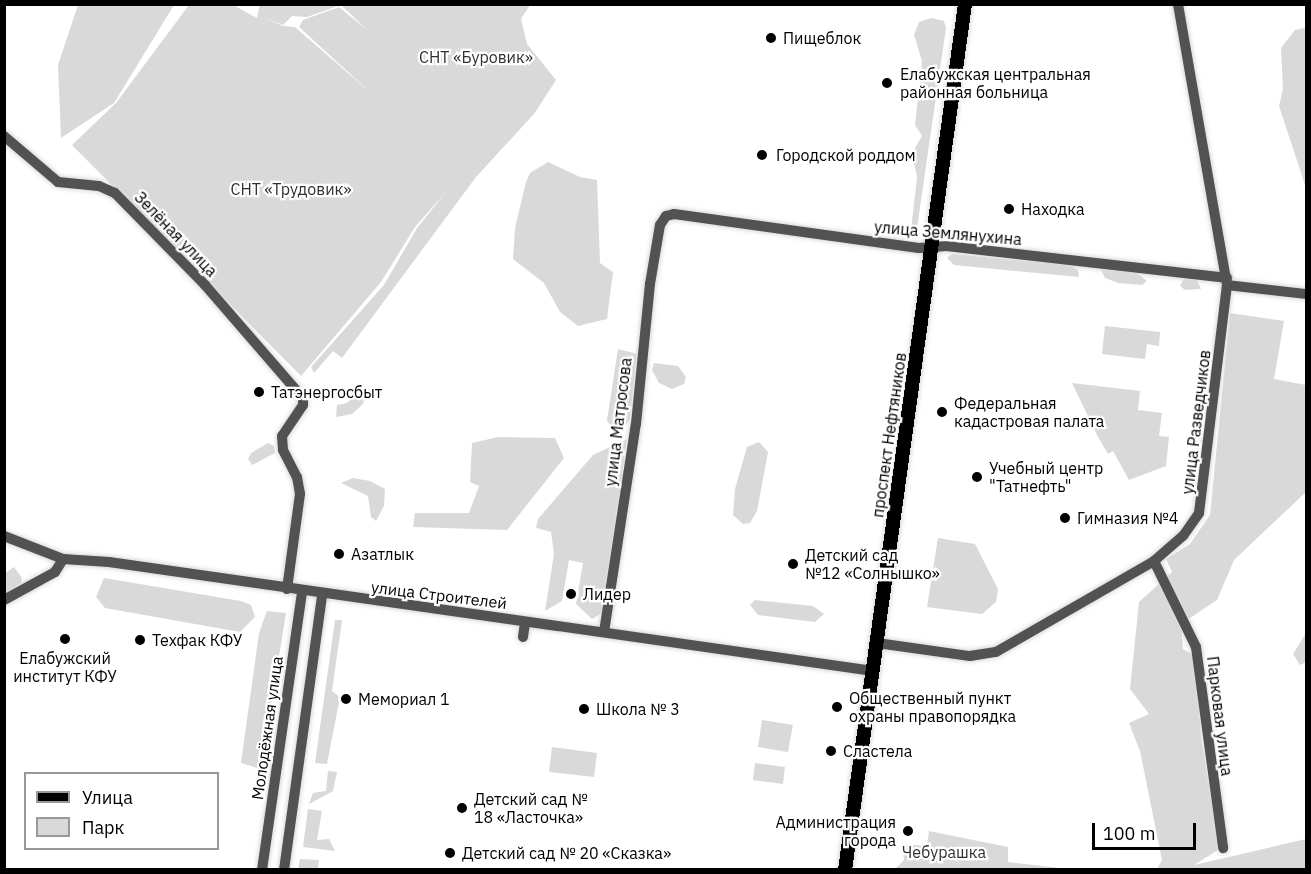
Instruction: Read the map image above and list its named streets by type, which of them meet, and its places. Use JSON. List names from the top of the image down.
{
  "streets": {
    "main road": ["проспект Нефтяников"],
    "street": [
      "улица Землянухина",
      "Зелёная улица",
      "улица Матросова",
      "улица Разведчиков",
      "улица Строителей",
      "Парковая улица",
      "Молодёжная улица"
    ]
  },
  "crossings": [
    ["улица Землянухина", "улица Матросова"],
    ["улица Землянухина", "улица Разведчиков"],
    ["улица Землянухина", "проспект Нефтяников"],
    ["Зелёная улица", "улица Строителей"],
    ["улица Матросова", "улица Строителей"],
    ["улица Разведчиков", "проспект Нефтяников"],
    ["улица Разведчиков", "Парковая улица"],
    ["проспект Нефтяников", "улица Строителей"],
    ["улица Строителей", "Молодёжная улица"]
  ],
  "parks": ["СНТ «Буровик»", "СНТ «Трудовик»", "Чебурашка"],
  "places": [
    "Пищеблок",
    "Елабужская центральная районная больница",
    "Городской роддом",
    "Находка",
    "Татэнергосбыт",
    "Федеральная кадастровая палата",
    "Учебный центр \"Татнефть\"",
    "Гимназия №4",
    "Азатлык",
    "Детский сад №12 «Солнышко»",
    "Лидер",
    "Елабужский институт КФУ",
    "Техфак КФУ",
    "Мемориал 1",
    "Общественный пункт охраны правопорядка",
    "Школа № 3",
    "Сластела",
    "Детский сад № 18 «Ласточка»",
    "Администрация города",
    "Детский сад № 20 «Сказка»"
  ],
  "legend": ["Улица", "Парк"],
  "scale_bar": "100 m"
}
